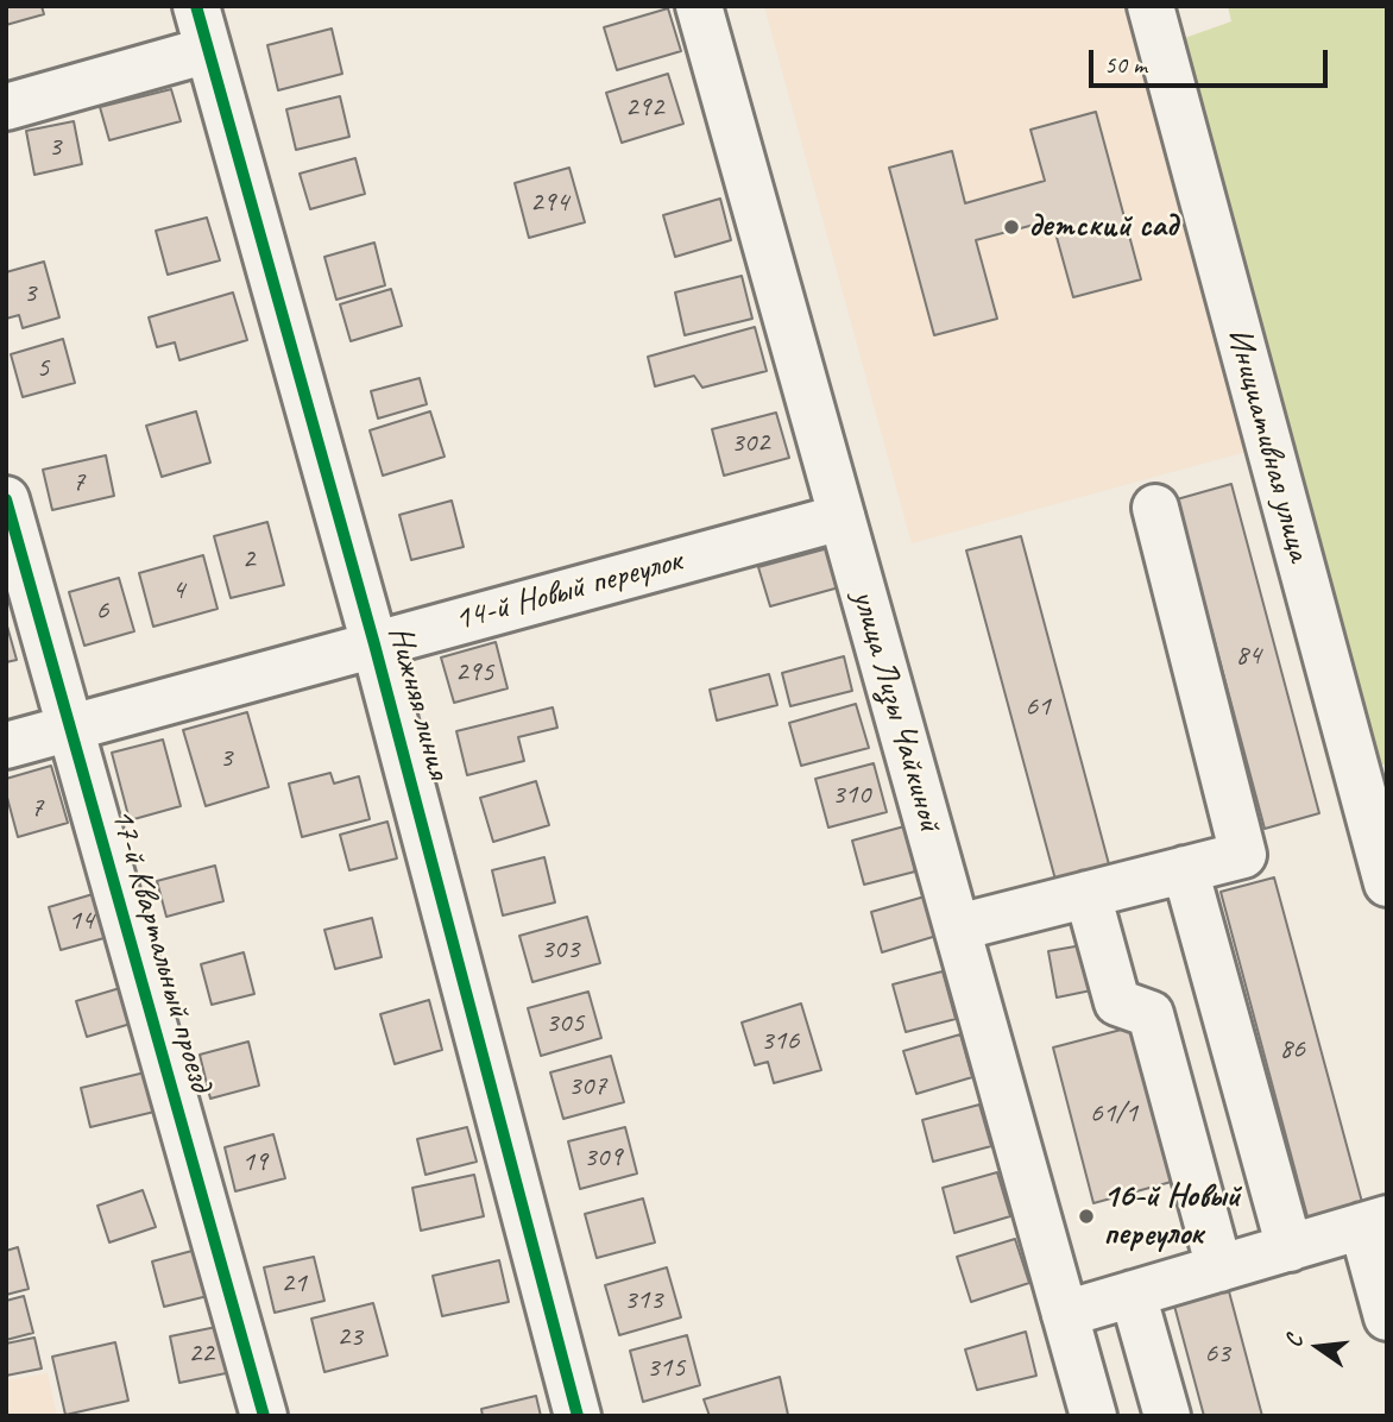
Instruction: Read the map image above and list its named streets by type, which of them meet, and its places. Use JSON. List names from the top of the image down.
{
  "streets": {
    "street": [
      "Инициативная улица",
      "14-й Новый переулок",
      "Нижняя линия",
      "улица Лизы Чайкиной",
      "17-й Квартальный проезд"
    ]
  },
  "crossings": [
    ["14-й Новый переулок", "Нижняя линия"],
    ["14-й Новый переулок", "улица Лизы Чайкиной"],
    ["14-й Новый переулок", "17-й Квартальный проезд"]
  ],
  "places": ["детский сад", "16-й Новый переулок"],
  "house_numbers": [
    "292",
    "3",
    "294",
    "3",
    "5",
    "302",
    "7",
    "2",
    "4",
    "6",
    "84",
    "295",
    "61",
    "3",
    "310",
    "7",
    "14",
    "303",
    "305",
    "316",
    "86",
    "307",
    "61/1",
    "309",
    "19",
    "21",
    "313",
    "23",
    "22",
    "63",
    "315"
  ],
  "scale_bar": "50 m",
  "north": "left"
}
